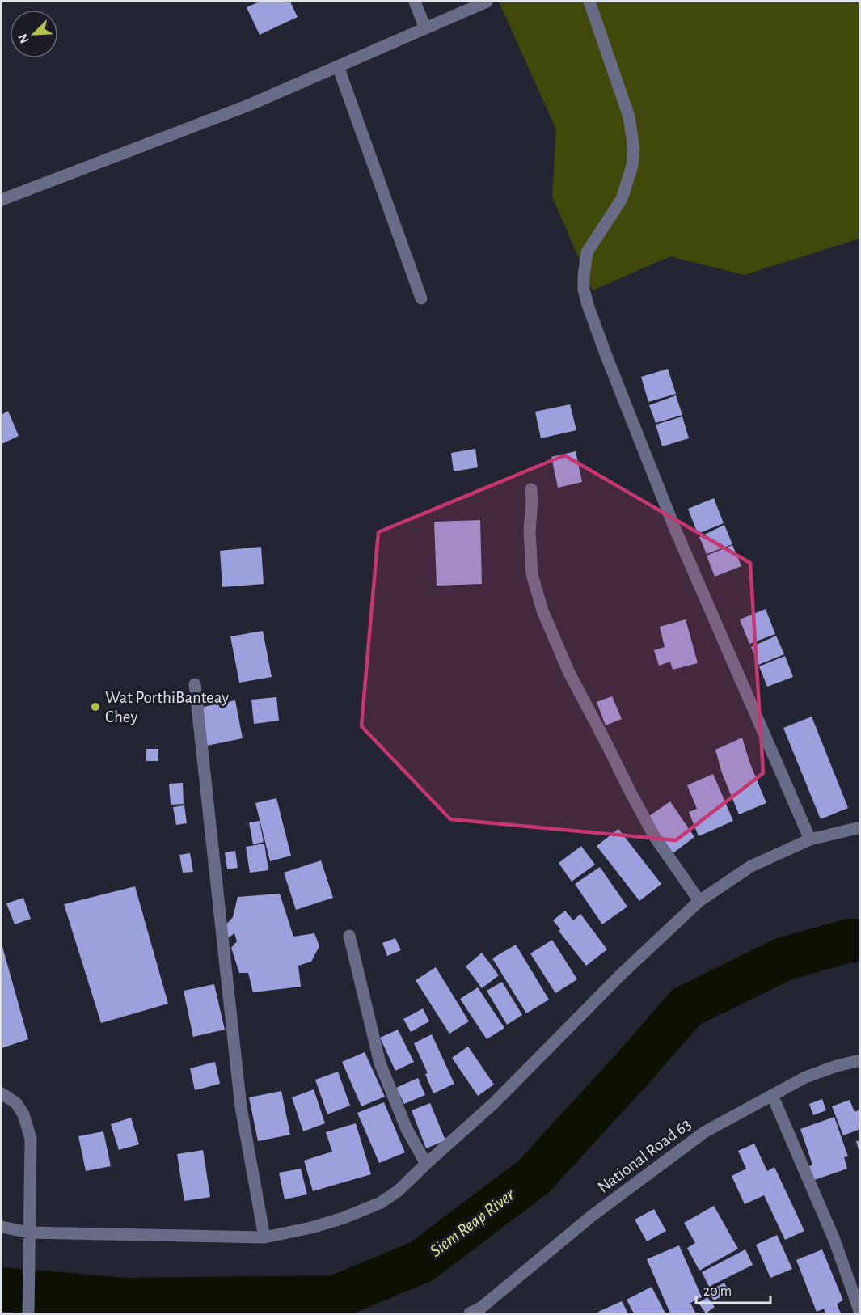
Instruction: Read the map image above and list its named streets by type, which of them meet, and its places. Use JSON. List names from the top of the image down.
{
  "streets": {
    "street": ["National Road 63"]
  },
  "water": ["Siem Reap River"],
  "places": ["Wat PorthiBanteay Chey"],
  "scale_bar": "20 m",
  "north": "bottom left"
}
